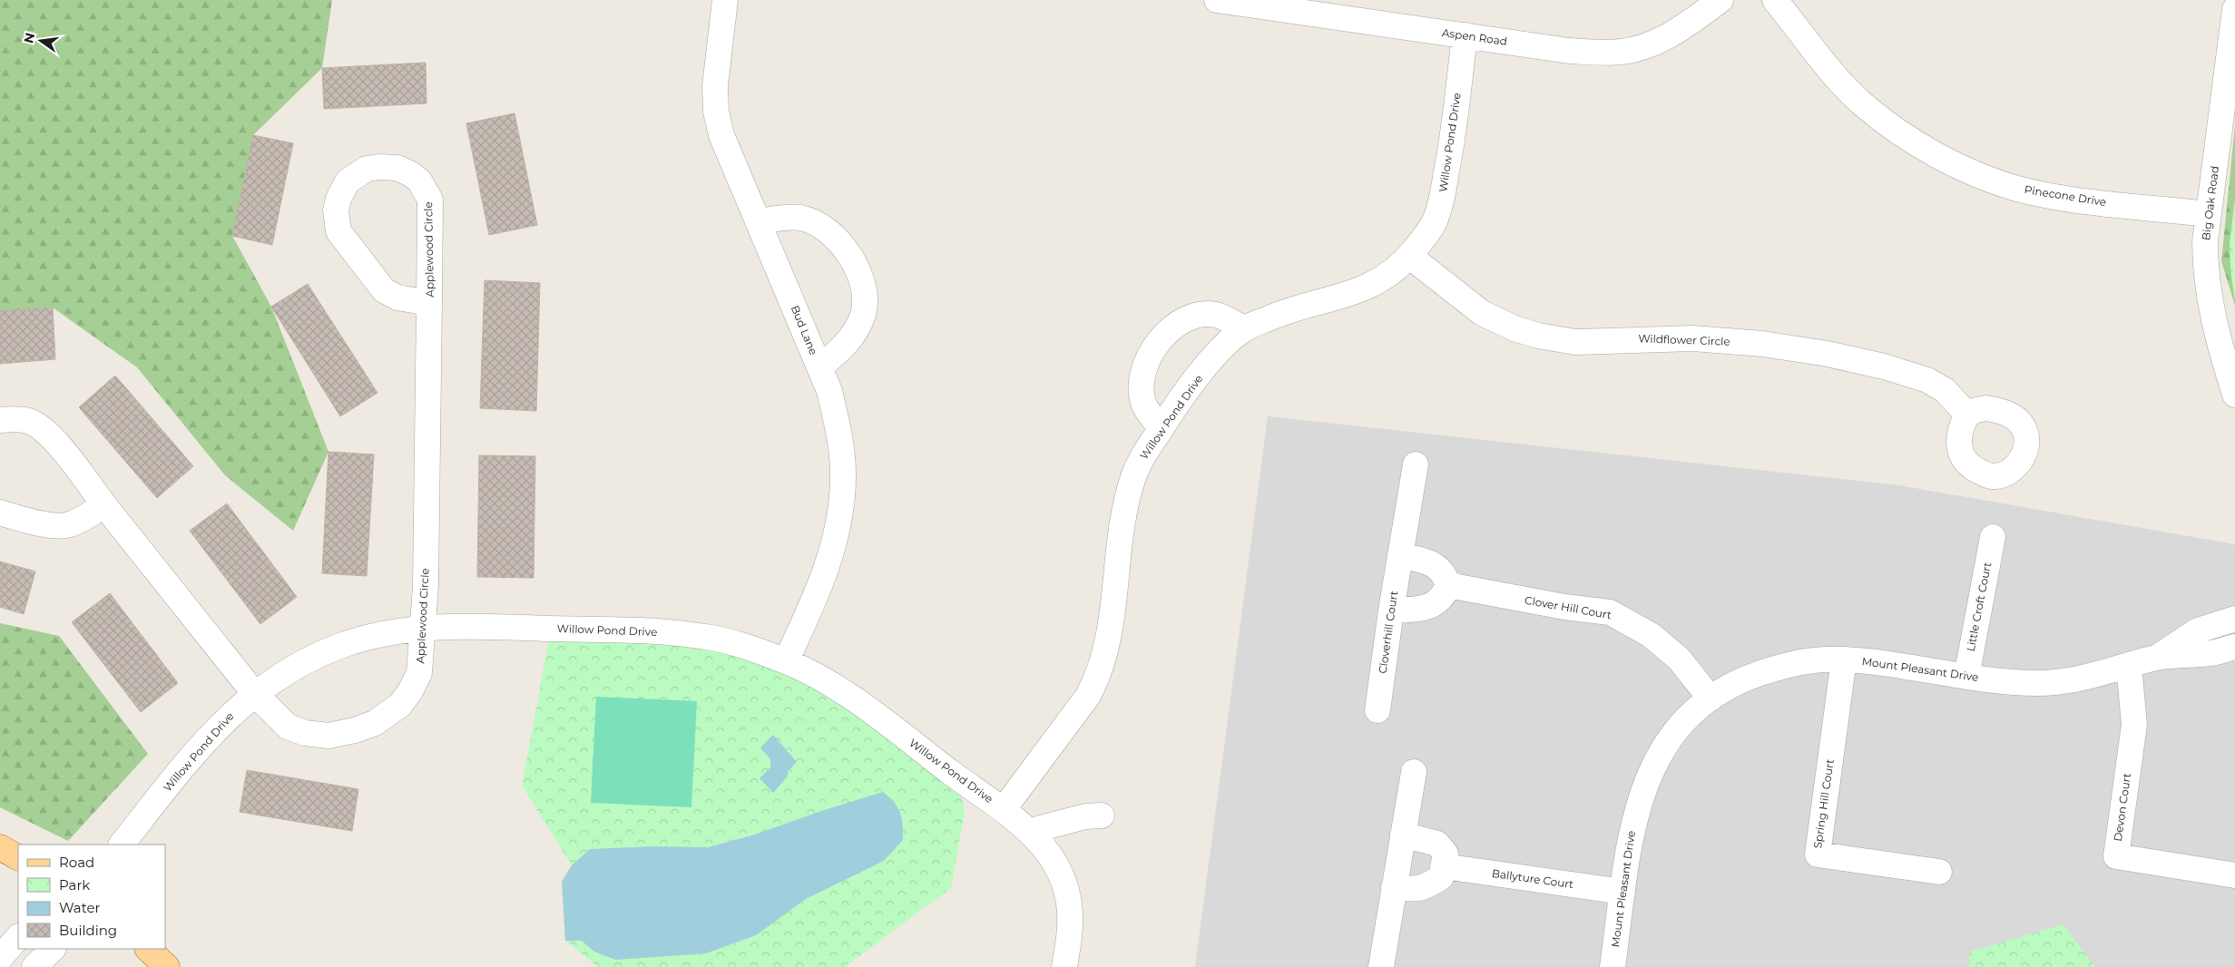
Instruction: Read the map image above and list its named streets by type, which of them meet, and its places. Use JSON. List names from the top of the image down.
{
  "streets": {
    "street": [
      "Aspen Road",
      "Willow Pond Drive",
      "Pinecone Drive",
      "Big Oak Road",
      "Applewood Circle",
      "Bud Lane",
      "Wildflower Circle",
      "Little Croft Court",
      "Clover Hill Court",
      "Cloverhill Court",
      "Mount Pleasant Drive",
      "Spring Hill Court",
      "Devon Court",
      "Ballyture Court"
    ]
  },
  "crossings": [
    ["Aspen Road", "Willow Pond Drive"],
    ["Willow Pond Drive", "Applewood Circle"],
    ["Willow Pond Drive", "Bud Lane"],
    ["Willow Pond Drive", "Wildflower Circle"],
    ["Pinecone Drive", "Big Oak Road"],
    ["Little Croft Court", "Mount Pleasant Drive"],
    ["Clover Hill Court", "Mount Pleasant Drive"],
    ["Mount Pleasant Drive", "Spring Hill Court"],
    ["Mount Pleasant Drive", "Devon Court"],
    ["Mount Pleasant Drive", "Ballyture Court"]
  ],
  "legend": [
    "Road",
    "Park",
    "Water",
    "Building"
  ],
  "north": "left"
}
